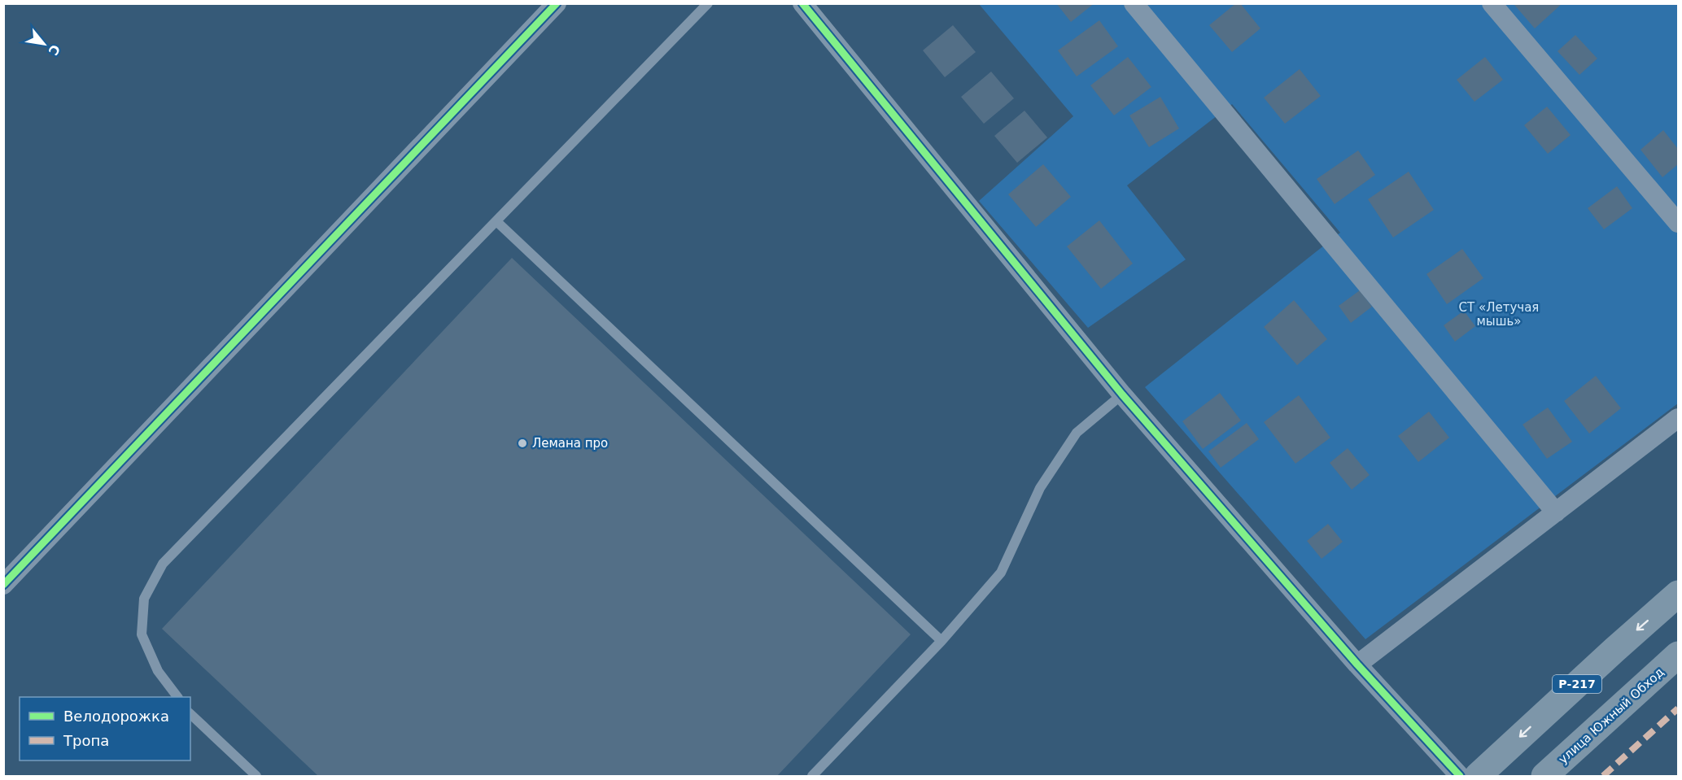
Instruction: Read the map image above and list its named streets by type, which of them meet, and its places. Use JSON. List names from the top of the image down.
{
  "streets": {
    "main road": ["Р-217", "улица Южный Обход"]
  },
  "parks": ["СТ «Летучая мышь»"],
  "places": ["Лемана про"],
  "legend": ["Велодорожка", "Тропа"],
  "north": "bottom right"
}
